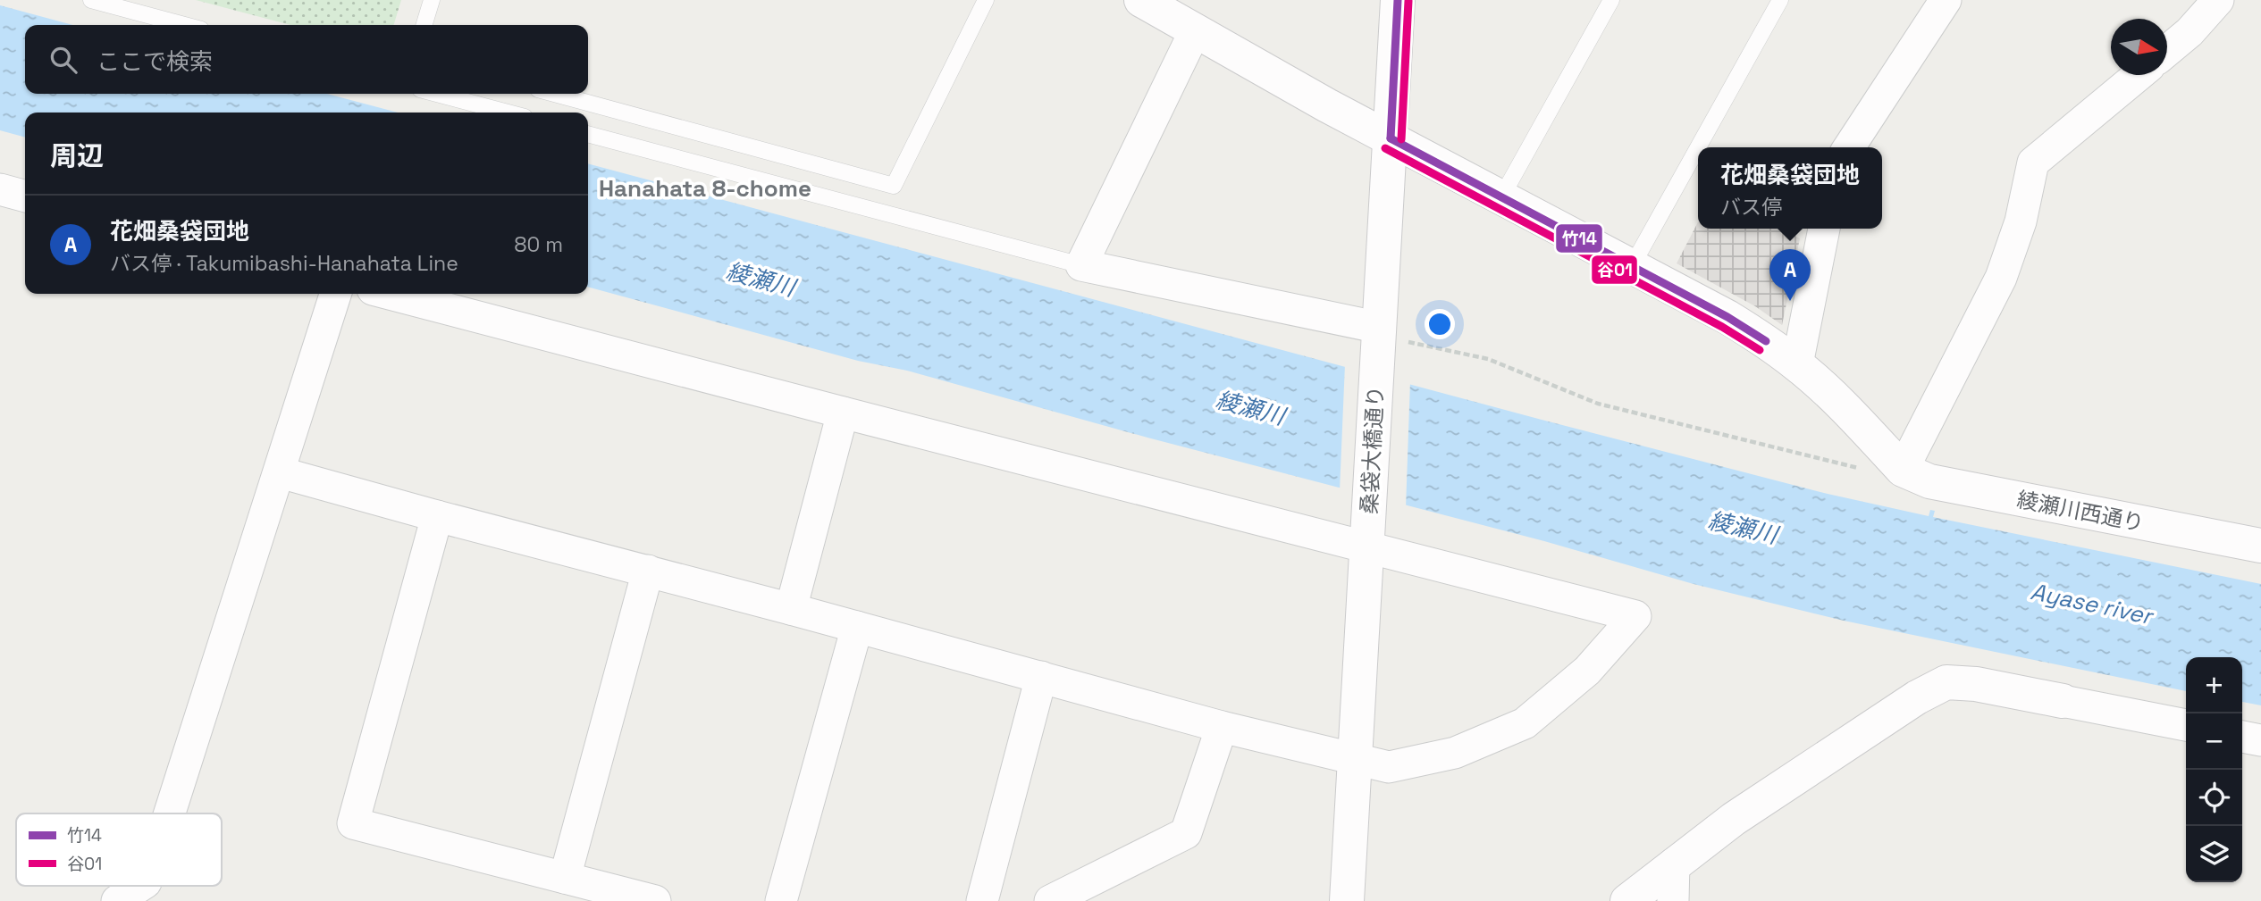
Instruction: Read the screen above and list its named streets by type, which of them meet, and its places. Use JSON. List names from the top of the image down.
{
  "streets": {
    "street": ["桑袋大橋通り", "綾瀬川西通り"]
  },
  "districts": ["Hanahata 8-chome"],
  "water": ["綾瀬川", "Ayase river"],
  "lines": ["transit line 竹14", "transit line 谷01"],
  "legend": ["竹14", "谷01"],
  "north": "right",
  "page": {
    "search": "ここで検索",
    "heading": "周辺",
    "popup": ["花畑桑袋団地", "バス停"],
    "list": [
      {
        "mark": "A",
        "name": "花畑桑袋団地",
        "note": "バス停 · Takumibashi-Hanahata Line",
        "value": "80 m"
      }
    ],
    "pins": "A",
    "map_buttons": ["+", "−"]
  }
}
